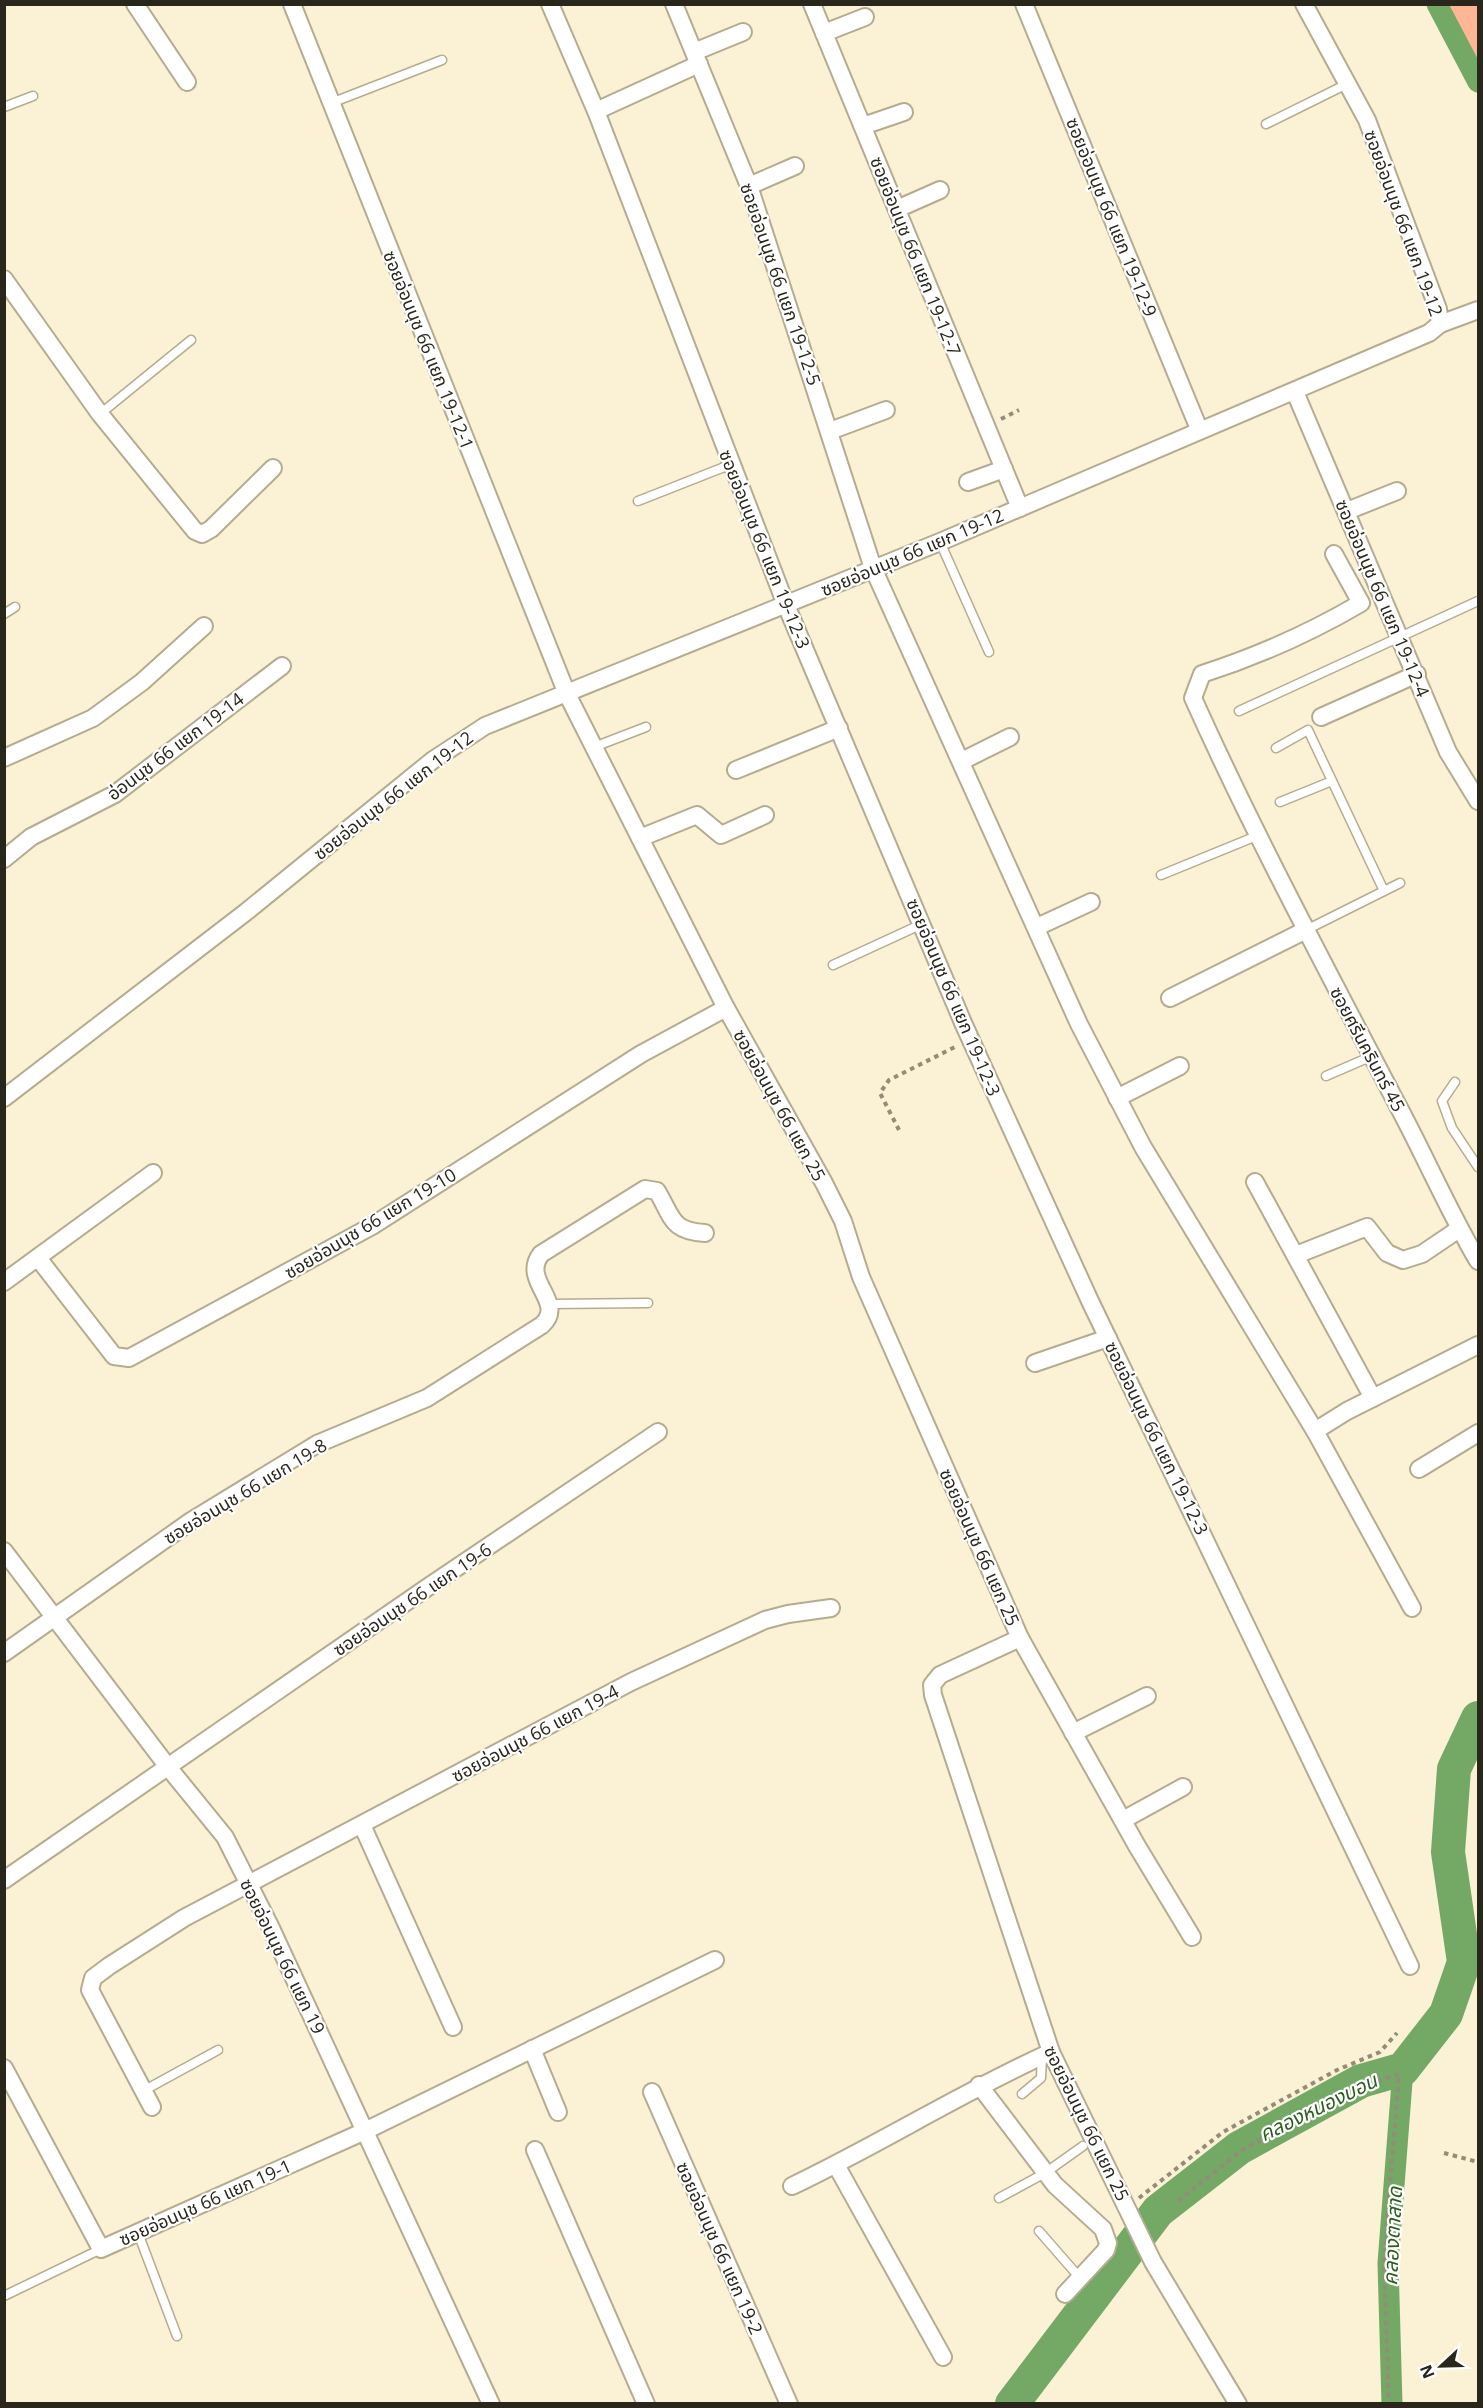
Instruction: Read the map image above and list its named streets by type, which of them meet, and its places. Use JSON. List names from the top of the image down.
{
  "streets": {
    "street": [
      "ซอยอ่อนนุช 66 แยก 19-12-9",
      "ซอยอ่อนนุช 66 แยก 19-12",
      "ซอยอ่อนนุช 66 แยก 19-12-7",
      "ซอยอ่อนนุช 66 แยก 19-12-5",
      "ซอยอ่อนนุช 66 แยก 19-12-1",
      "ซอยอ่อนนุช 66 แยก 19-12-3",
      "ซอยอ่อนนุช 66 แยก 19-12-4",
      "อ่อนนุช 66 แยก 19-14",
      "ซอยศรีนครินทร์ 45",
      "ซอยอ่อนนุช 66 แยก 25",
      "ซอยอ่อนนุช 66 แยก 19-10",
      "ซอยอ่อนนุช 66 แยก 19-8",
      "ซอยอ่อนนุช 66 แยก 19-6",
      "ซอยอ่อนนุช 66 แยก 19-4",
      "ซอยอ่อนนุช 66 แยก 19",
      "ซอยอ่อนนุช 66 แยก 19-1",
      "ซอยอ่อนนุช 66 แยก 19-2"
    ]
  },
  "crossings": [
    ["ซอยอ่อนนุช 66 แยก 19-12-9", "ซอยอ่อนนุช 66 แยก 19-12"],
    ["ซอยอ่อนนุช 66 แยก 19-12", "ซอยอ่อนนุช 66 แยก 19-12-7"],
    ["ซอยอ่อนนุช 66 แยก 19-12", "ซอยอ่อนนุช 66 แยก 19-12-5"],
    ["ซอยอ่อนนุช 66 แยก 19-12", "ซอยอ่อนนุช 66 แยก 19-12-1"],
    ["ซอยอ่อนนุช 66 แยก 19-12", "ซอยอ่อนนุช 66 แยก 19-12-3"],
    ["ซอยอ่อนนุช 66 แยก 19-12", "ซอยอ่อนนุช 66 แยก 19-12-4"],
    ["ซอยอ่อนนุช 66 แยก 19-12", "ซอยอ่อนนุช 66 แยก 25"],
    ["ซอยอ่อนนุช 66 แยก 19-12-1", "ซอยอ่อนนุช 66 แยก 25"],
    ["ซอยอ่อนนุช 66 แยก 25", "ซอยอ่อนนุช 66 แยก 19-10"],
    ["ซอยอ่อนนุช 66 แยก 19-8", "ซอยอ่อนนุช 66 แยก 19"],
    ["ซอยอ่อนนุช 66 แยก 19-6", "ซอยอ่อนนุช 66 แยก 19"],
    ["ซอยอ่อนนุช 66 แยก 19-4", "ซอยอ่อนนุช 66 แยก 19"],
    ["ซอยอ่อนนุช 66 แยก 19", "ซอยอ่อนนุช 66 แยก 19-1"]
  ],
  "water": ["คลองหนองบอน", "คลองตาสาด"],
  "north": "left"
}
